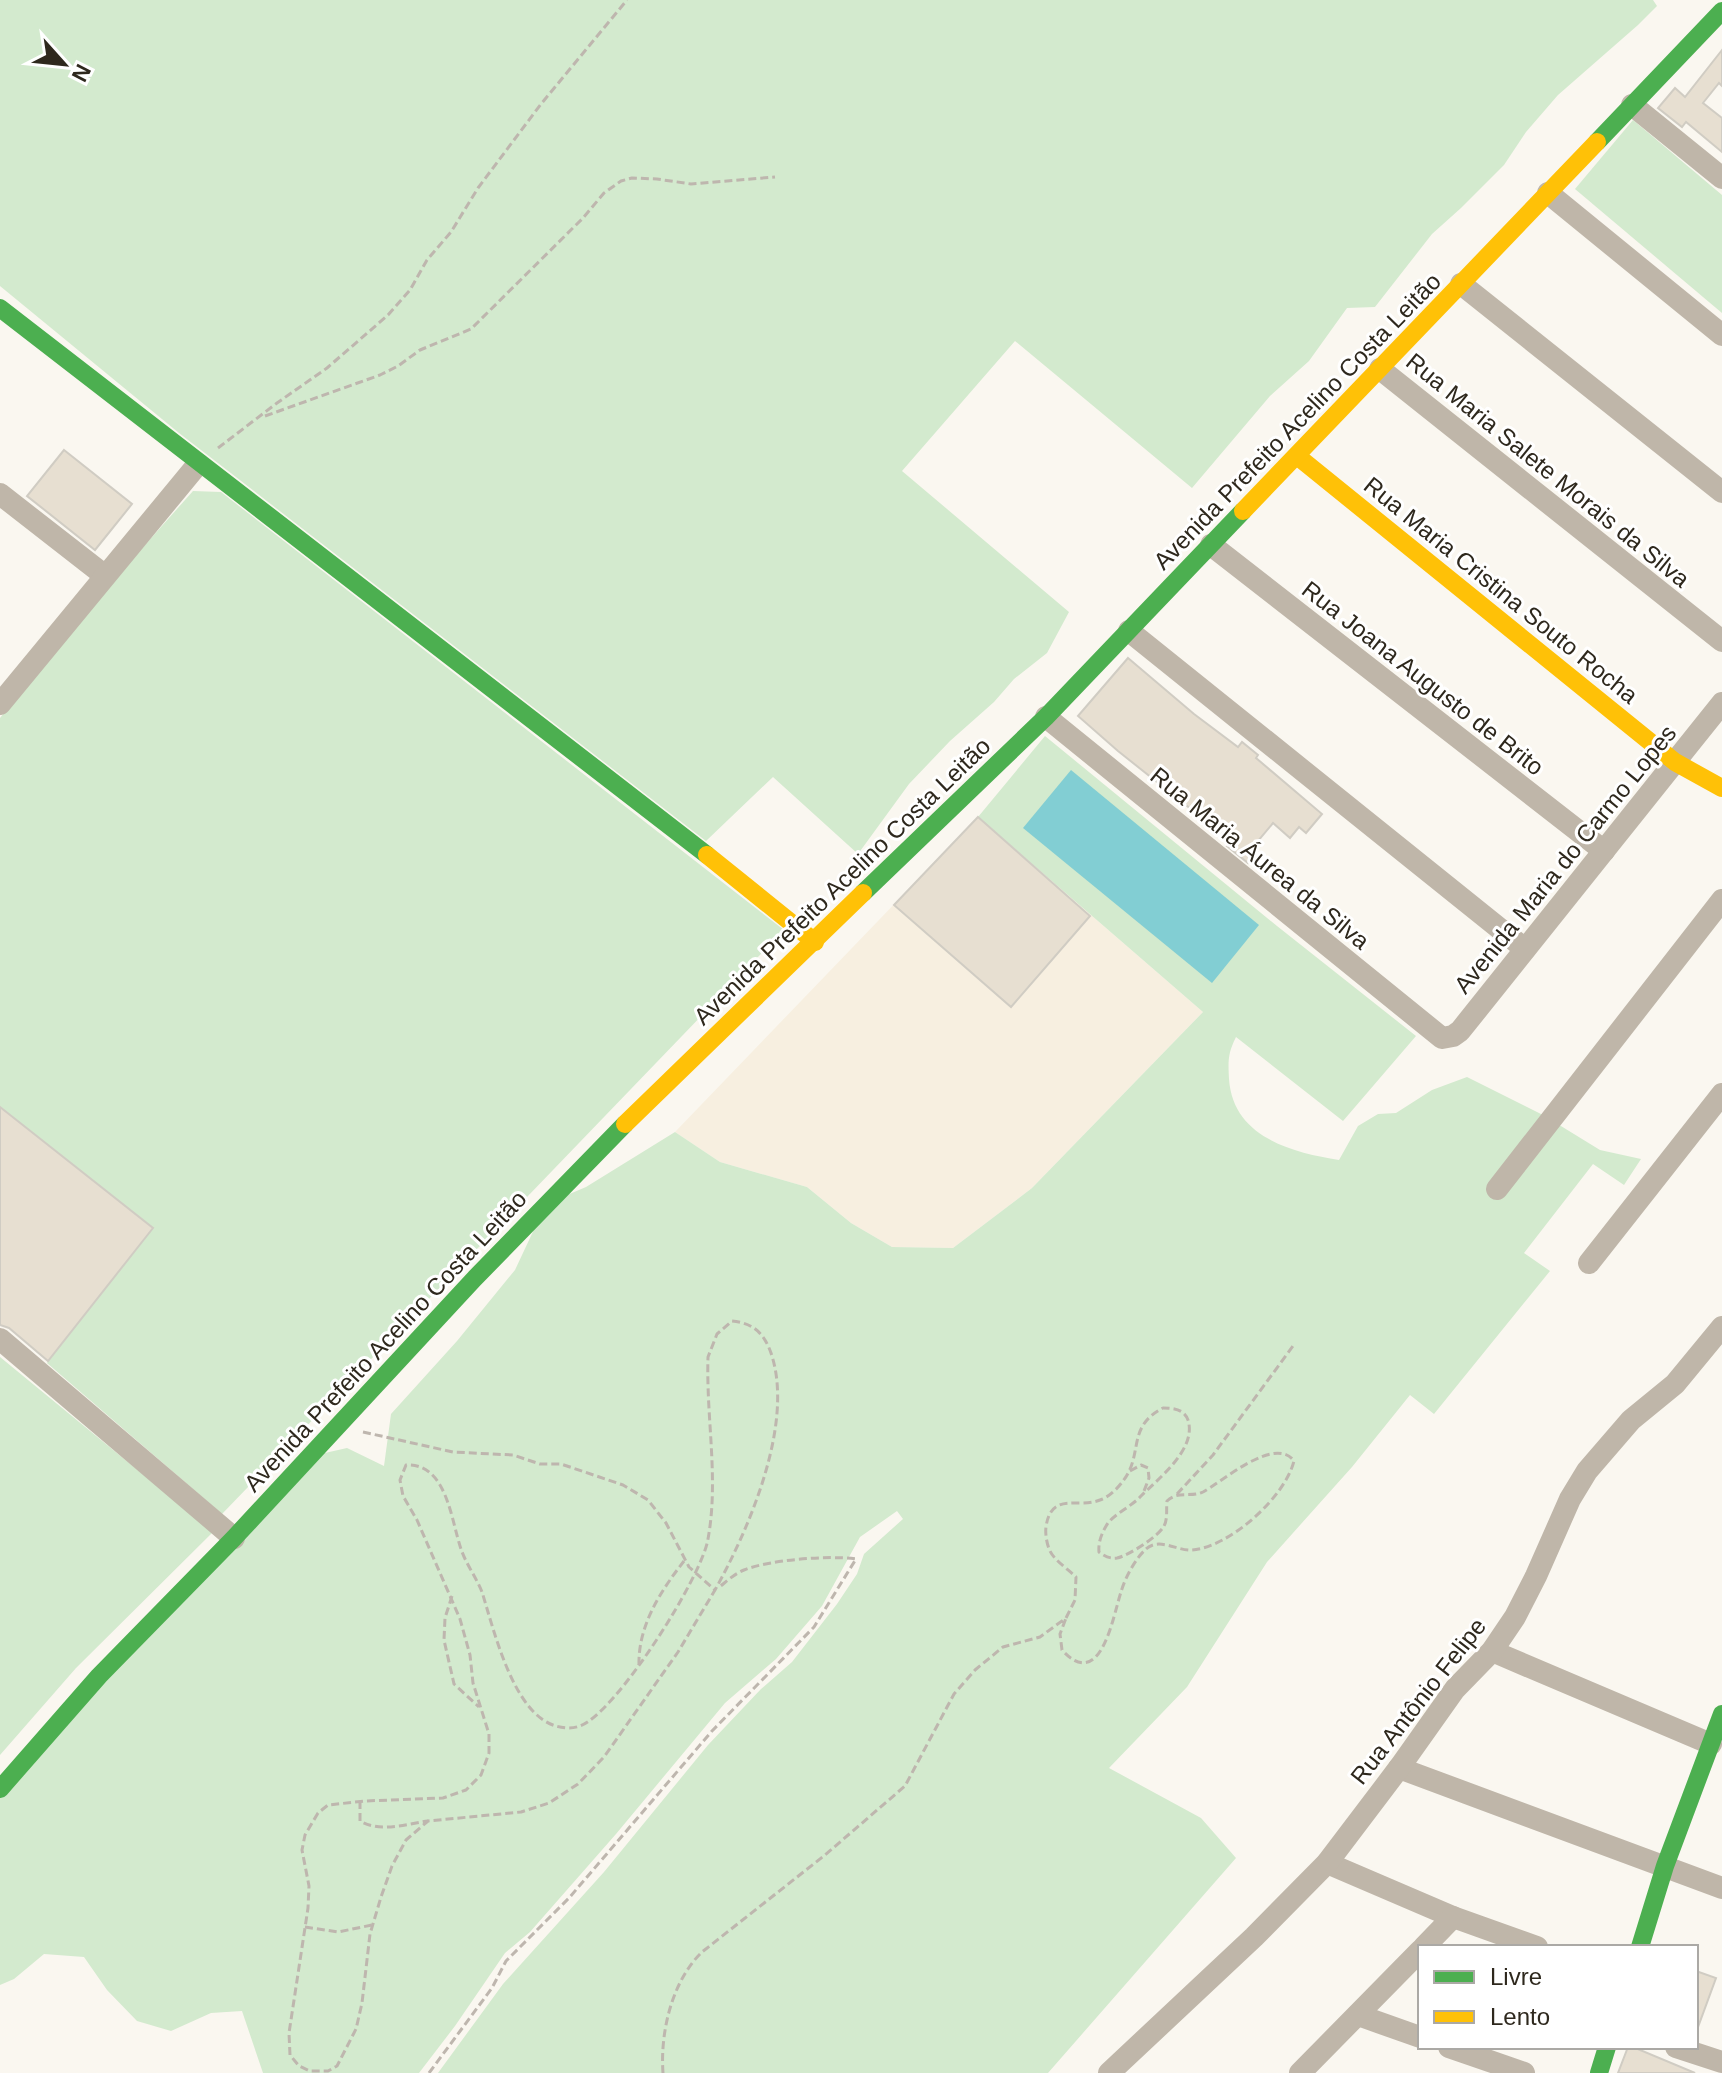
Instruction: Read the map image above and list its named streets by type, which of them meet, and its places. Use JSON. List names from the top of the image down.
{
  "streets": {
    "street": [
      "Avenida Prefeito Acelino Costa Leitão",
      "Rua Maria Salete Morais da Silva",
      "Rua Maria Cristina Souto Rocha",
      "Rua Joana Augusto de Brito",
      "Rua Maria Áurea da Silva",
      "Avenida Maria do Carmo Lopes",
      "Rua Antônio Felipe"
    ]
  },
  "crossings": [
    ["Avenida Prefeito Acelino Costa Leitão", "Rua Maria Salete Morais da Silva"],
    ["Avenida Prefeito Acelino Costa Leitão", "Rua Maria Cristina Souto Rocha"],
    ["Avenida Prefeito Acelino Costa Leitão", "Rua Joana Augusto de Brito"],
    ["Avenida Prefeito Acelino Costa Leitão", "Rua Maria Áurea da Silva"],
    ["Rua Maria Cristina Souto Rocha", "Avenida Maria do Carmo Lopes"],
    ["Rua Joana Augusto de Brito", "Avenida Maria do Carmo Lopes"],
    ["Rua Maria Áurea da Silva", "Avenida Maria do Carmo Lopes"]
  ],
  "legend": ["Livre", "Lento"],
  "north": "bottom right"
}
